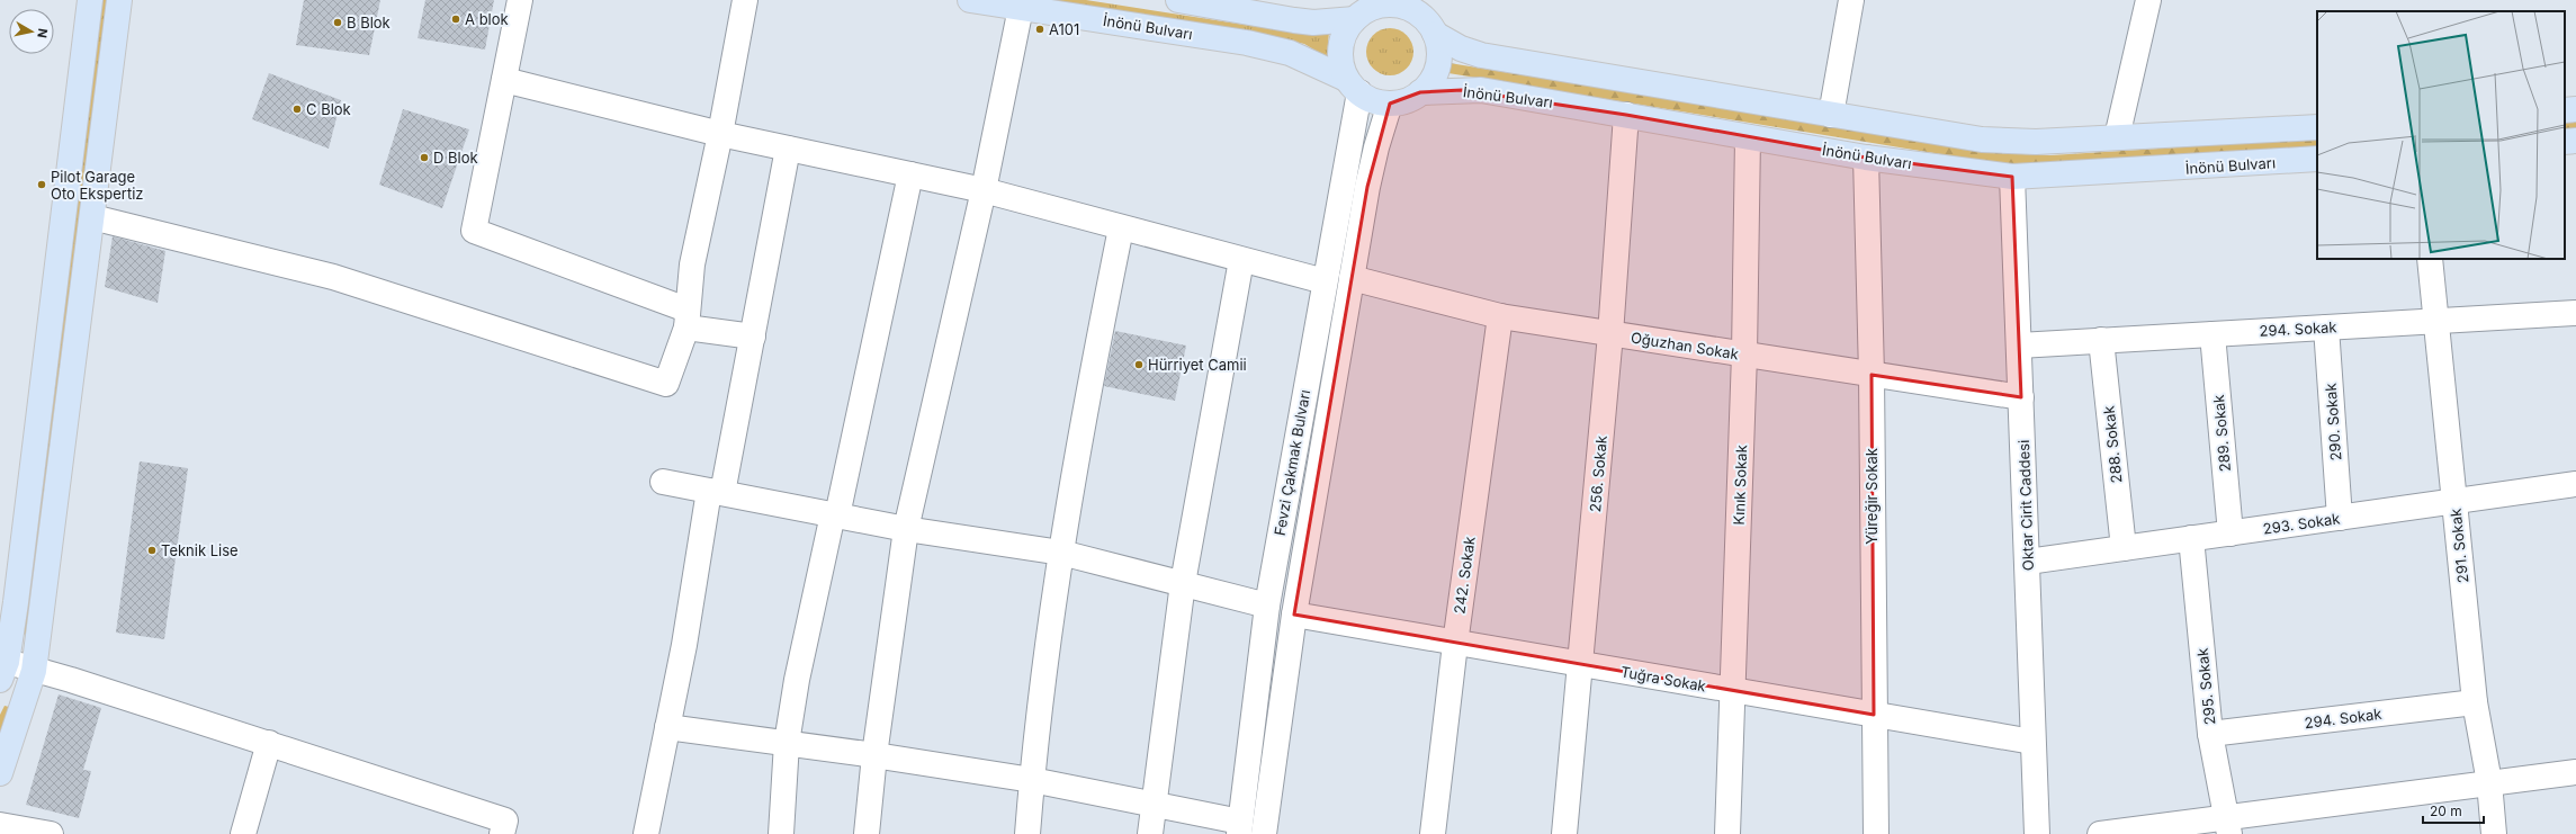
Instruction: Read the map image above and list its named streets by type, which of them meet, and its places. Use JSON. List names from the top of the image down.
{
  "streets": {
    "main road": ["İnönü Bulvarı"],
    "street": [
      "294. Sokak",
      "Oğuzhan Sokak",
      "290. Sokak",
      "289. Sokak",
      "288. Sokak",
      "Fevzi Çakmak Bulvarı",
      "256. Sokak",
      "Kınık Sokak",
      "Yüreğir Sokak",
      "Oktar Cirit Caddesi",
      "293. Sokak",
      "291. Sokak",
      "242. Sokak",
      "Tuğra Sokak",
      "295. Sokak"
    ]
  },
  "crossings": [
    ["İnönü Bulvarı", "Fevzi Çakmak Bulvarı"],
    ["İnönü Bulvarı", "256. Sokak"],
    ["İnönü Bulvarı", "Kınık Sokak"],
    ["İnönü Bulvarı", "Yüreğir Sokak"],
    ["İnönü Bulvarı", "Oktar Cirit Caddesi"],
    ["294. Sokak", "290. Sokak"],
    ["294. Sokak", "289. Sokak"],
    ["294. Sokak", "288. Sokak"],
    ["294. Sokak", "Oktar Cirit Caddesi"],
    ["294. Sokak", "291. Sokak"],
    ["294. Sokak", "295. Sokak"],
    ["Oğuzhan Sokak", "Fevzi Çakmak Bulvarı"],
    ["Oğuzhan Sokak", "256. Sokak"],
    ["Oğuzhan Sokak", "Kınık Sokak"],
    ["Oğuzhan Sokak", "Yüreğir Sokak"],
    ["Oğuzhan Sokak", "Oktar Cirit Caddesi"],
    ["Oğuzhan Sokak", "242. Sokak"],
    ["290. Sokak", "293. Sokak"],
    ["289. Sokak", "293. Sokak"],
    ["288. Sokak", "293. Sokak"],
    ["Fevzi Çakmak Bulvarı", "Tuğra Sokak"],
    ["256. Sokak", "Tuğra Sokak"],
    ["Kınık Sokak", "Tuğra Sokak"],
    ["Yüreğir Sokak", "Tuğra Sokak"],
    ["Oktar Cirit Caddesi", "293. Sokak"],
    ["Oktar Cirit Caddesi", "Tuğra Sokak"],
    ["293. Sokak", "291. Sokak"],
    ["293. Sokak", "295. Sokak"],
    ["242. Sokak", "Tuğra Sokak"]
  ],
  "places": [
    "A blok",
    "B Blok",
    "A101",
    "C Blok",
    "D Blok",
    "Pilot Garage Oto Ekspertiz",
    "Hürriyet Camii",
    "Teknik Lise"
  ],
  "scale_bar": "20 m",
  "north": "right"
}
